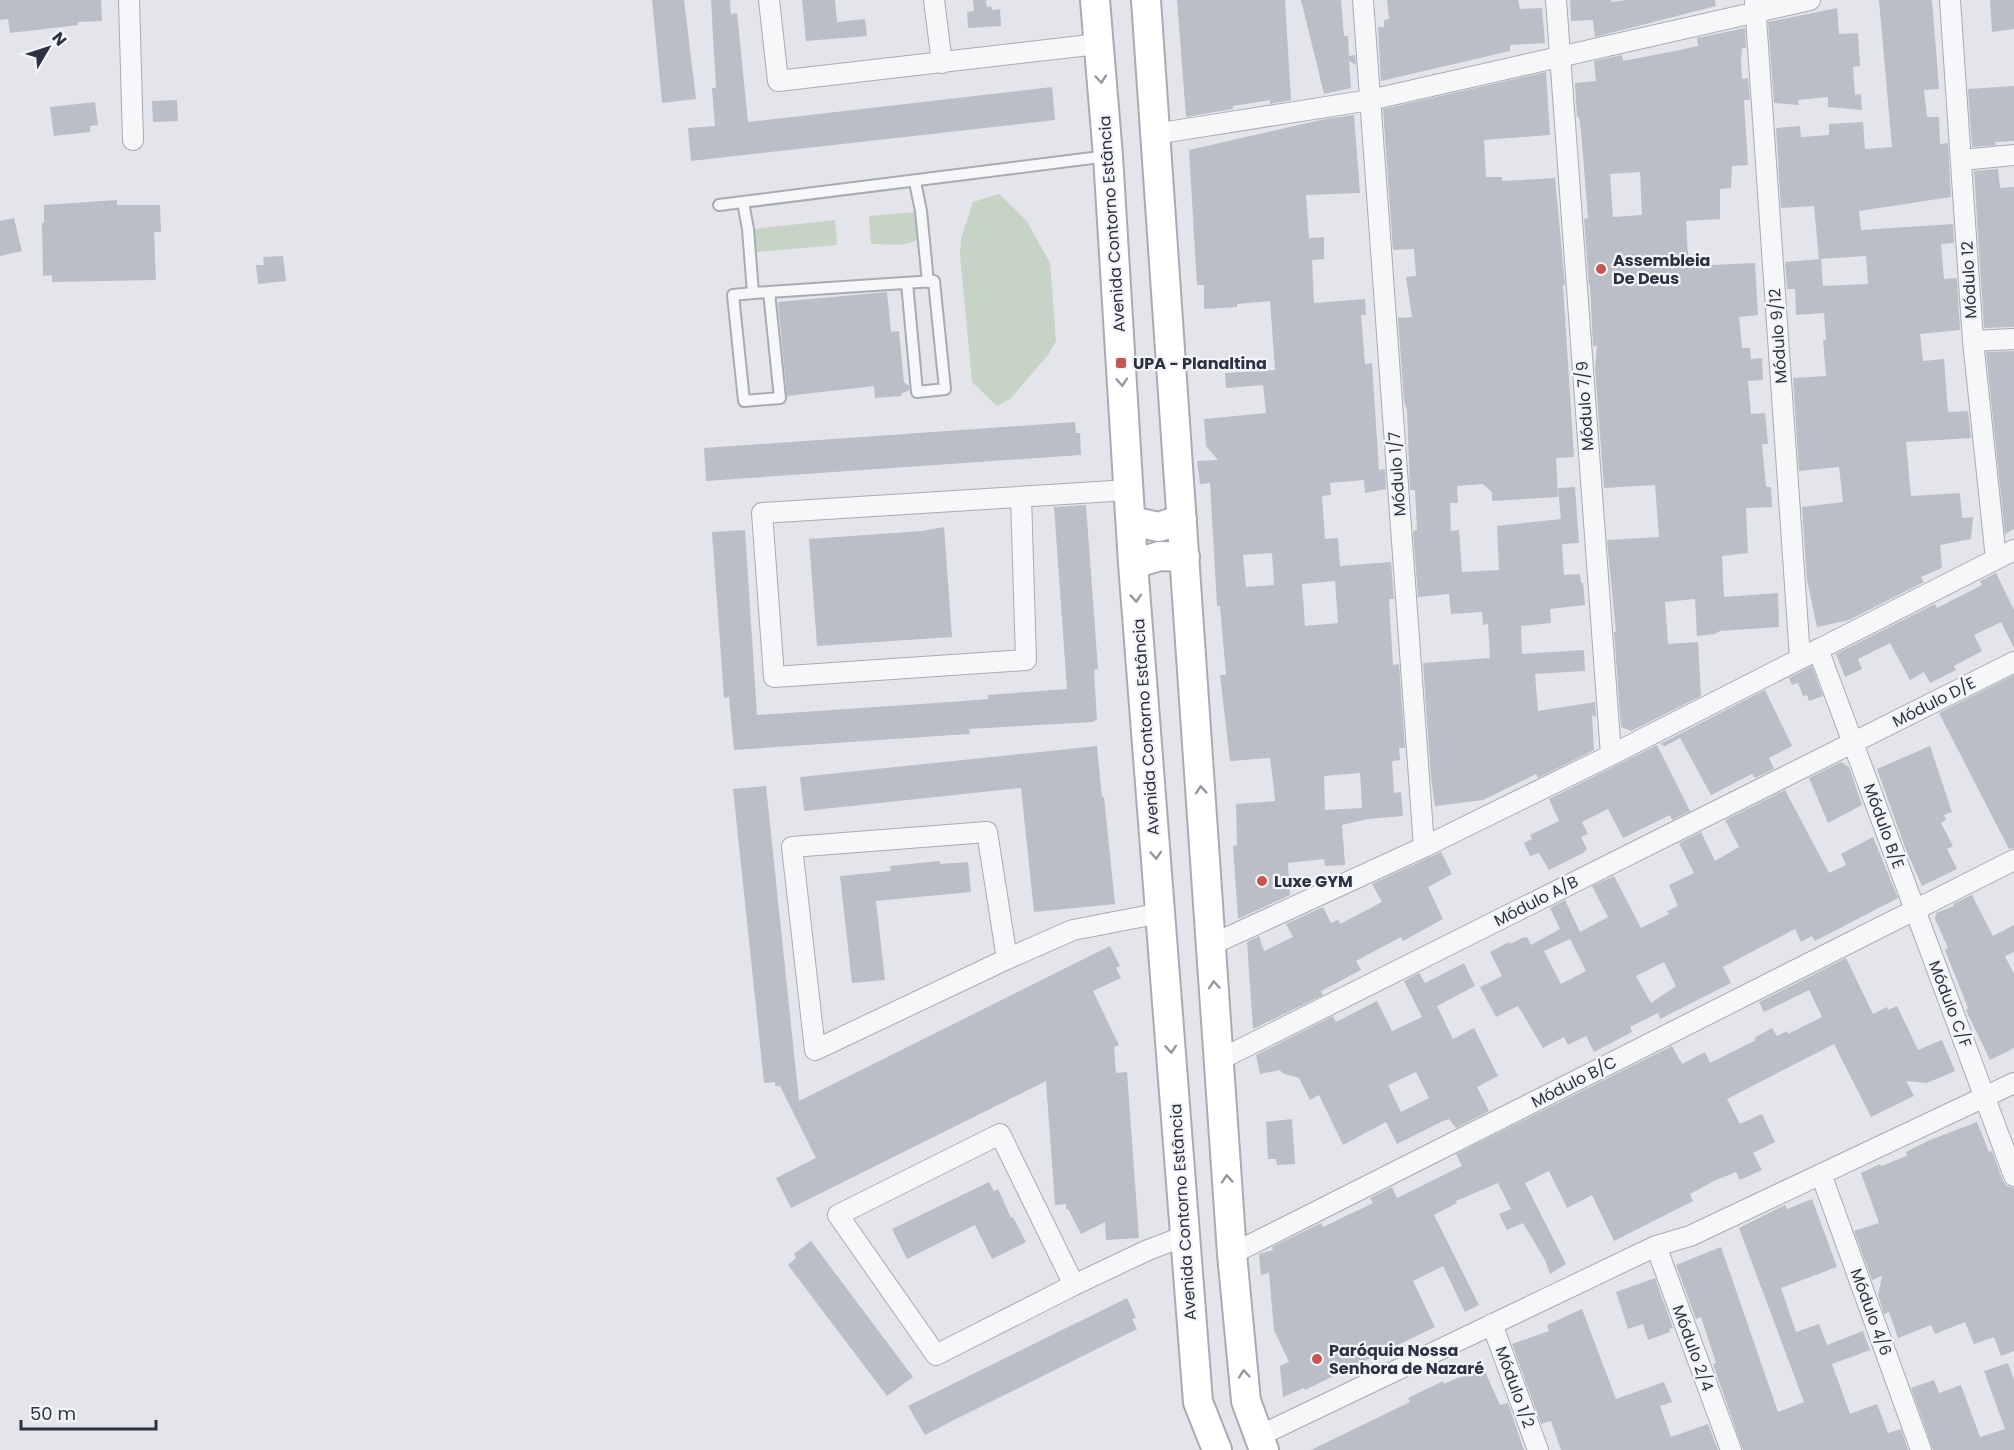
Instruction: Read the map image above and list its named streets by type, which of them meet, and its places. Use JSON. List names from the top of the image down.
{
  "streets": {
    "street": [
      "Avenida Contorno Estância",
      "Módulo 12",
      "Módulo 9/12",
      "Módulo 7/9",
      "Módulo 1/7",
      "Módulo D/E",
      "Módulo B/E",
      "Módulo A/B",
      "Módulo C/F",
      "Módulo B/C",
      "Módulo 4/6",
      "Módulo 2/4",
      "Módulo 1/2"
    ]
  },
  "crossings": [
    ["Módulo D/E", "Módulo B/E"],
    ["Módulo D/E", "Módulo A/B"],
    ["Módulo B/E", "Módulo A/B"],
    ["Módulo B/E", "Módulo C/F"],
    ["Módulo B/E", "Módulo B/C"],
    ["Módulo C/F", "Módulo B/C"]
  ],
  "places": {
    "other": ["Assembleia De Deus", "Luxe GYM", "Paróquia Nossa Senhora de Nazaré"],
    "transit": ["UPA - Planaltina"]
  },
  "scale_bar": "50 m",
  "north": "top right"
}
